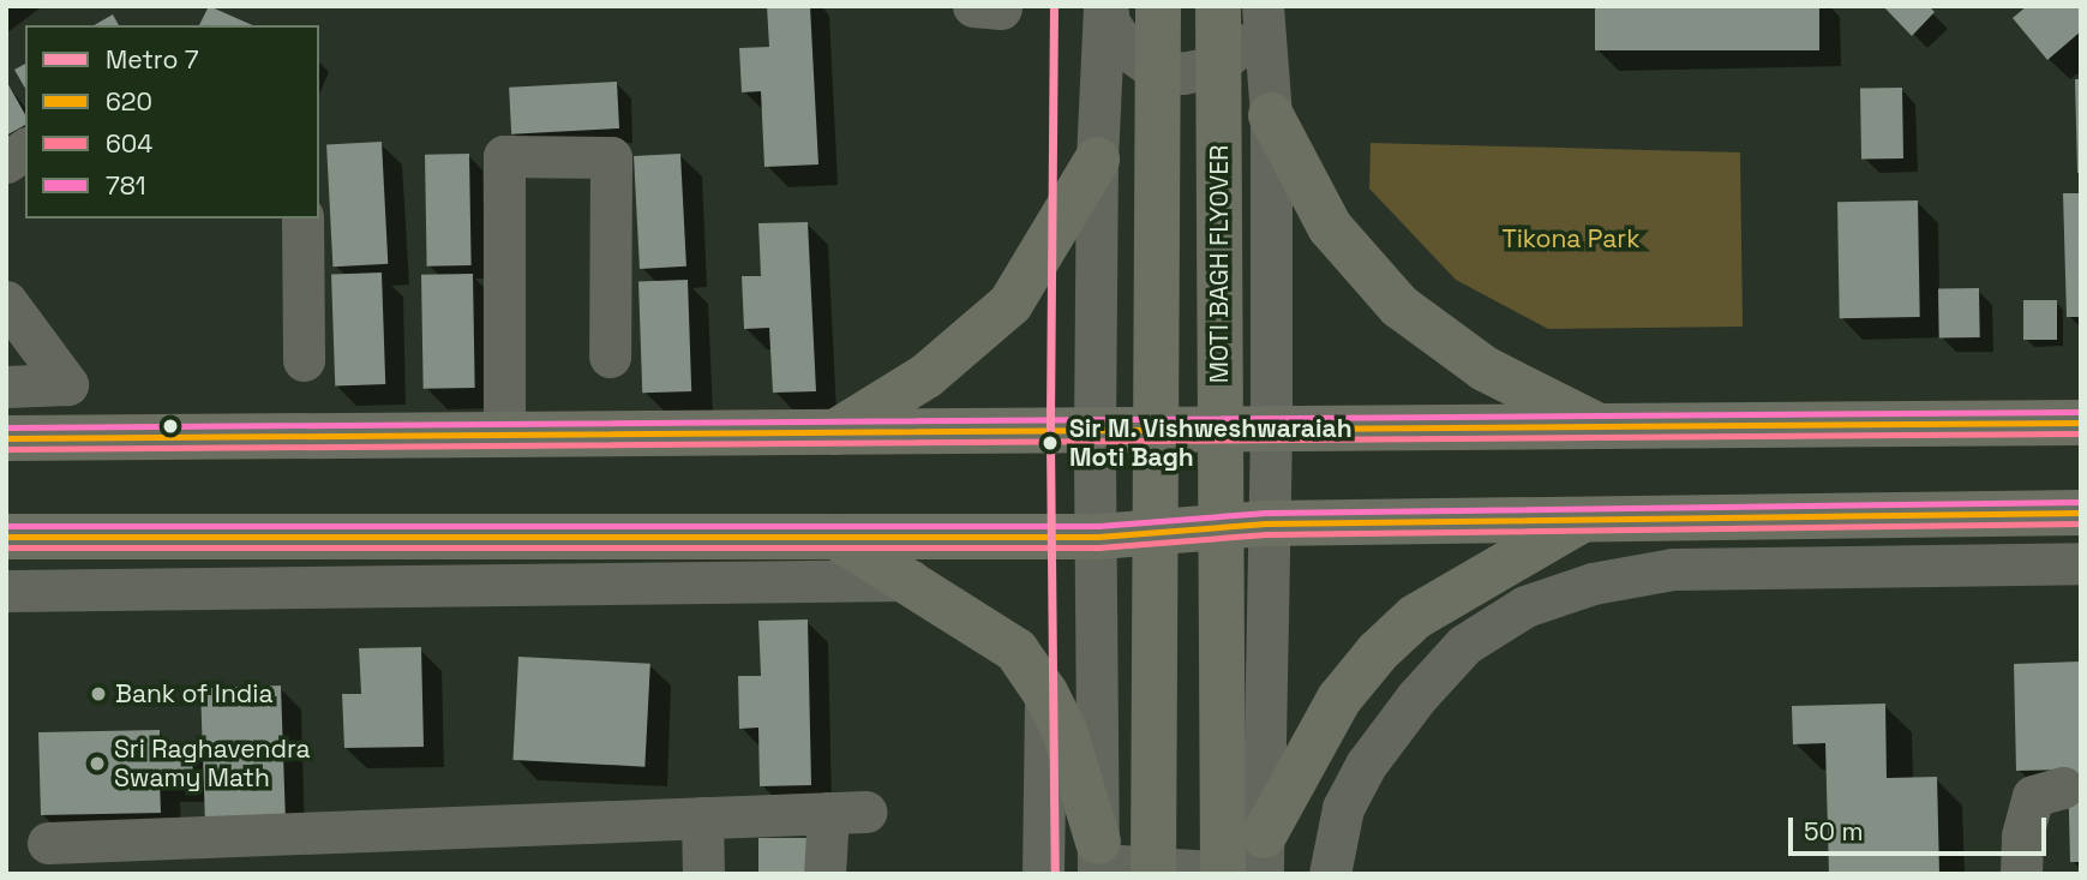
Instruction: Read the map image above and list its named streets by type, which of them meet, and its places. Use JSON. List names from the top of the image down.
{
  "streets": {
    "main road": ["MOTI BAGH FLYOVER"]
  },
  "parks": ["Tikona Park"],
  "places": ["Sir M. Vishweshwaraiah Moti Bagh", "Bank of India", "Sri Raghavendra Swamy Math"],
  "lines": [
    "metro line 7",
    "transit line 781",
    "transit line 620",
    "transit line 604"
  ],
  "legend": [
    "Metro 7",
    "620",
    "604",
    "781"
  ],
  "scale_bar": "50 m"
}
